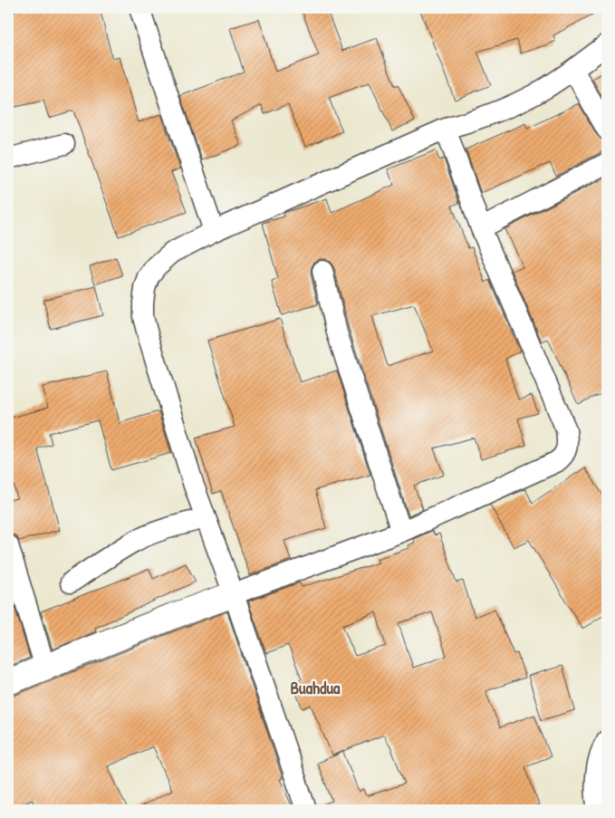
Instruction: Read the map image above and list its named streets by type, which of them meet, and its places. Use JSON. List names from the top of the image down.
{
  "districts": ["Buahdua"]
}
